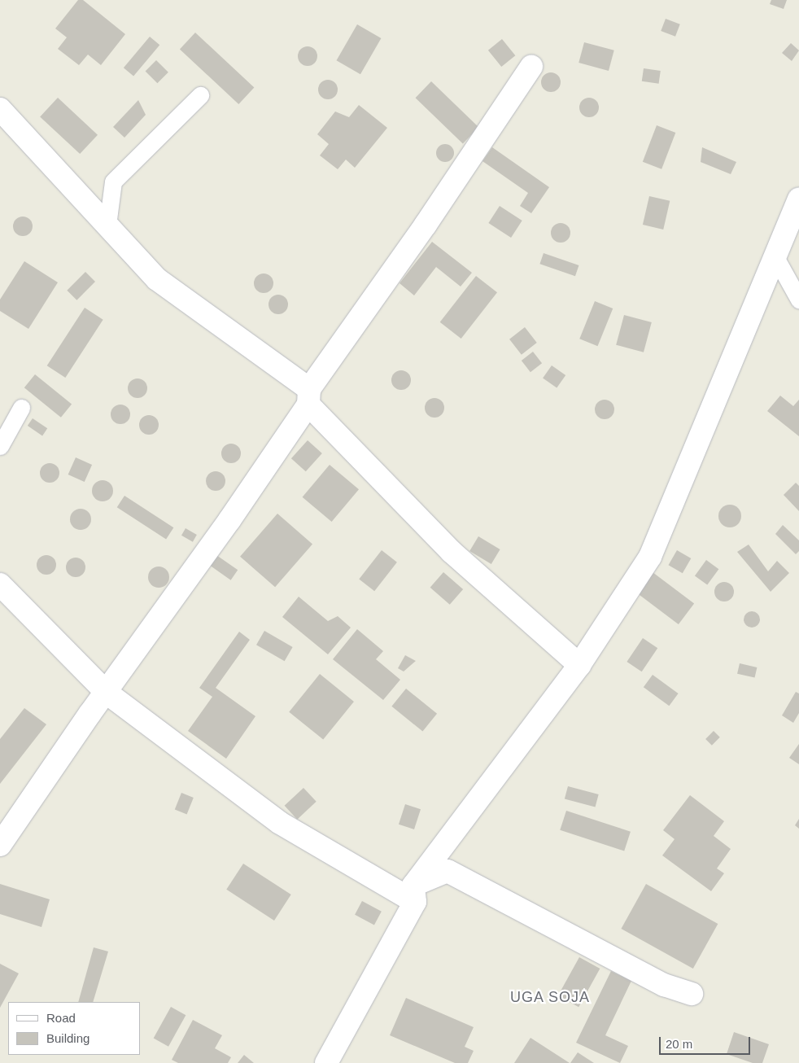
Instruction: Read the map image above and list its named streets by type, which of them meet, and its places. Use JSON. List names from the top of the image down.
{
  "districts": ["UGA SOJA"],
  "legend": ["Road", "Building"],
  "scale_bar": "20 m"
}
